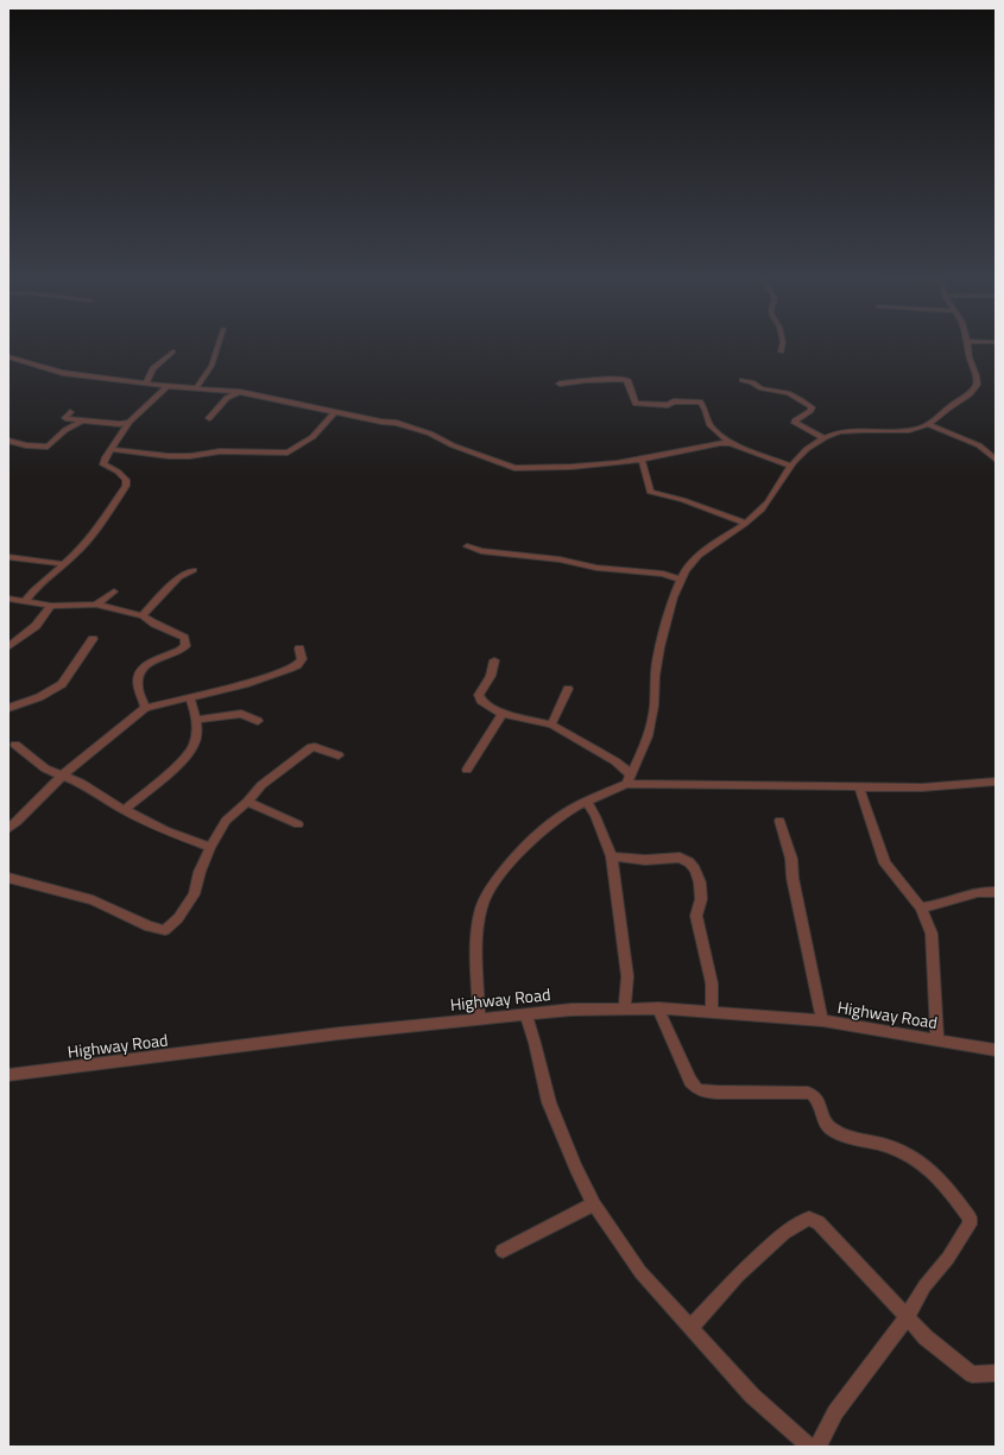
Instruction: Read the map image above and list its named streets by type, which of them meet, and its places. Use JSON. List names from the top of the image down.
{
  "streets": {
    "street": ["Highway Road"]
  }
}
